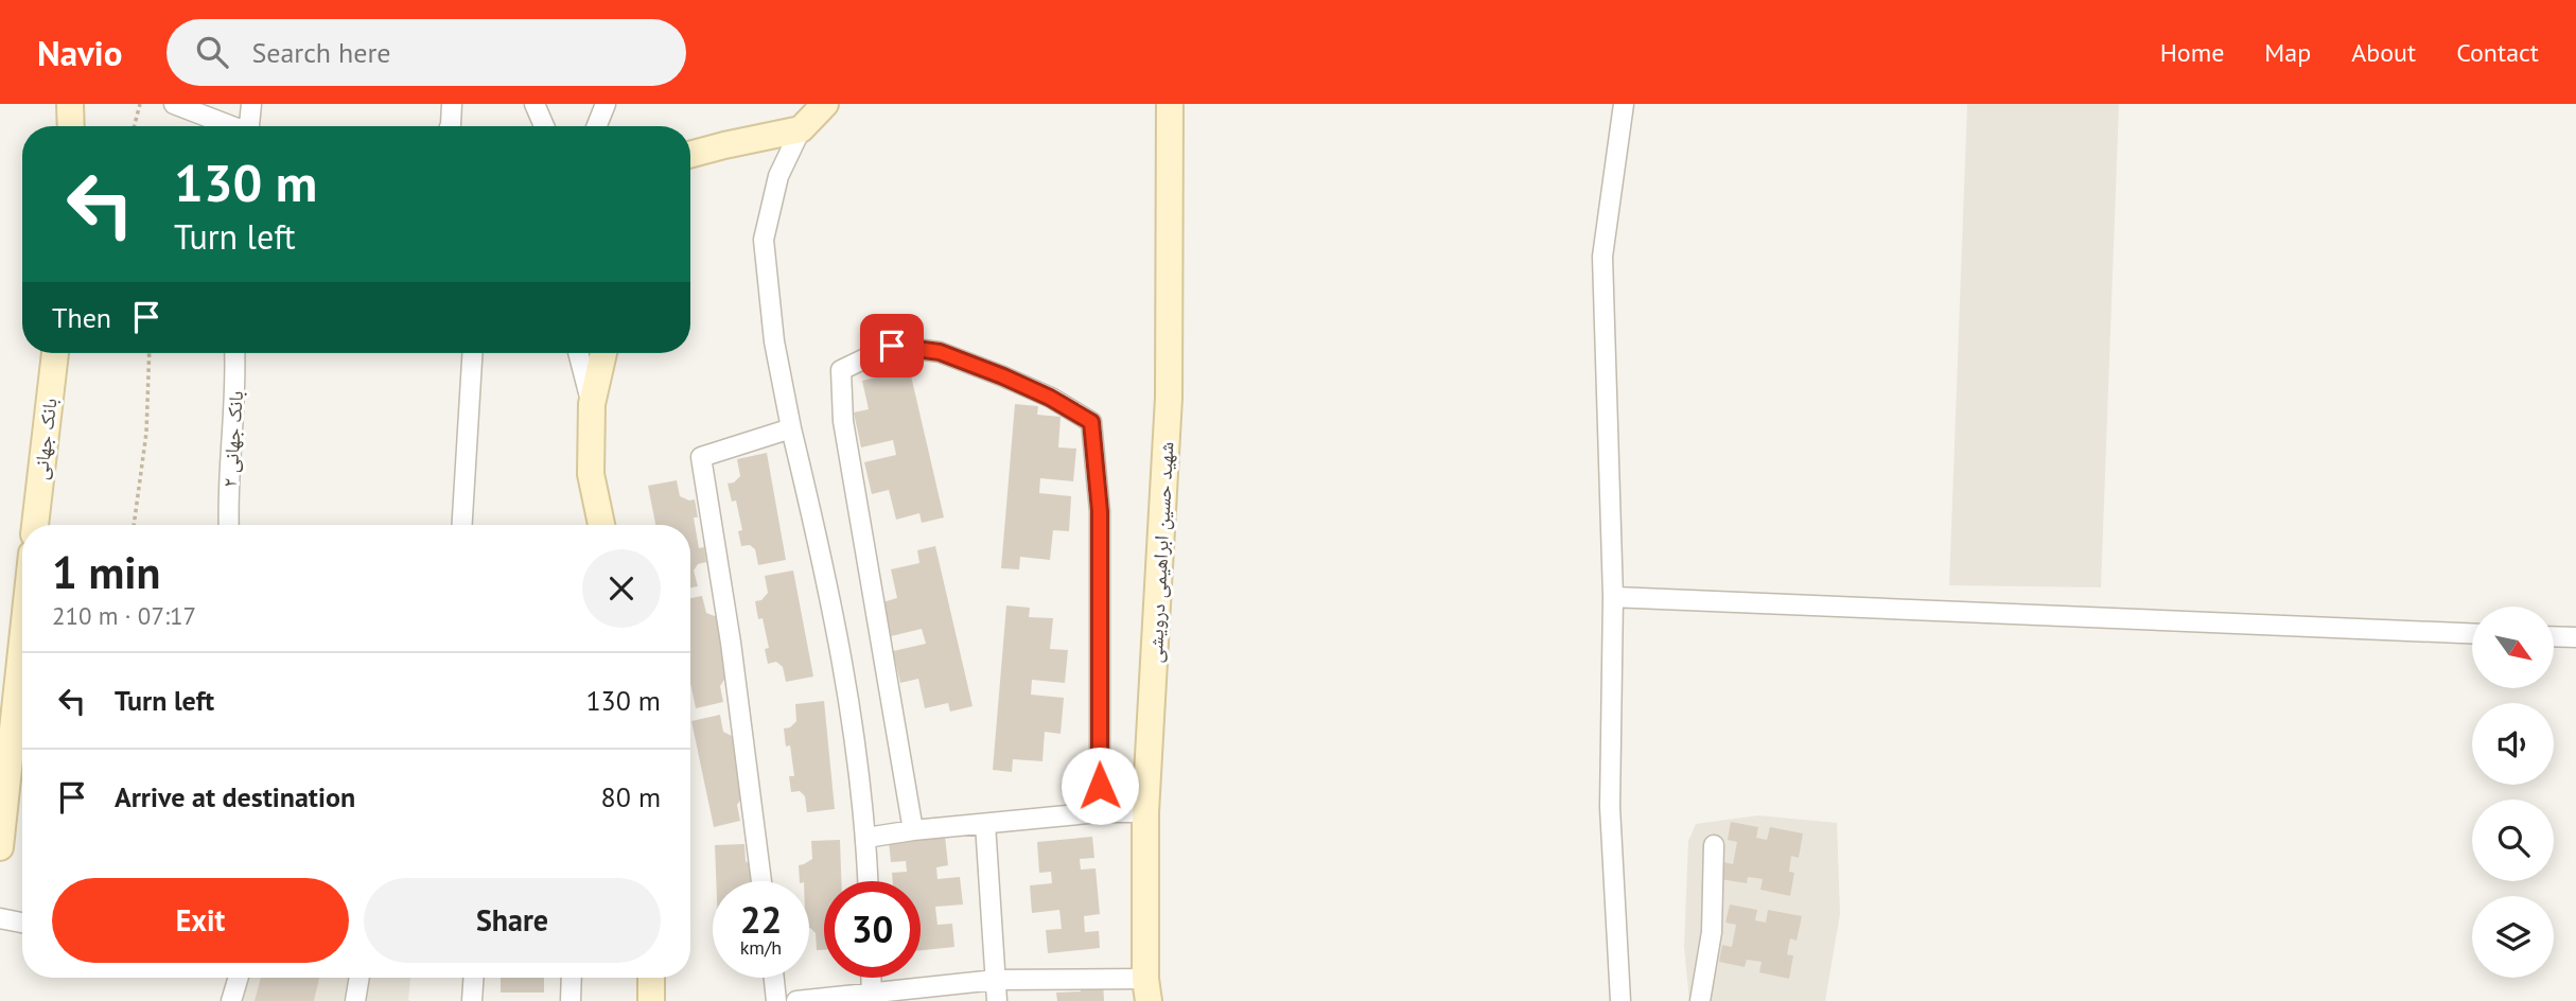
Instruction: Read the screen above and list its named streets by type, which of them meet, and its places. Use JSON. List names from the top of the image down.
{
  "streets": {
    "street": ["بانک جهانی", "بانک جهانی ۲", "شهید حسین ابراهیمی درویشی"]
  },
  "north": "bottom right",
  "page": {
    "header": "Navio",
    "search": "Search here",
    "nav": [
      "Home",
      "Map",
      "About",
      "Contact"
    ],
    "turn": ["130 m", "Turn left"],
    "then": "Then",
    "heading": ["1 min", "210 m · 07:17"],
    "list": [
      {
        "name": "Turn left",
        "value": "130 m"
      },
      {
        "name": "Arrive at destination",
        "value": "80 m"
      }
    ],
    "buttons": ["Exit", "Share"],
    "speed": "22 km/h",
    "limit": "30"
  }
}
